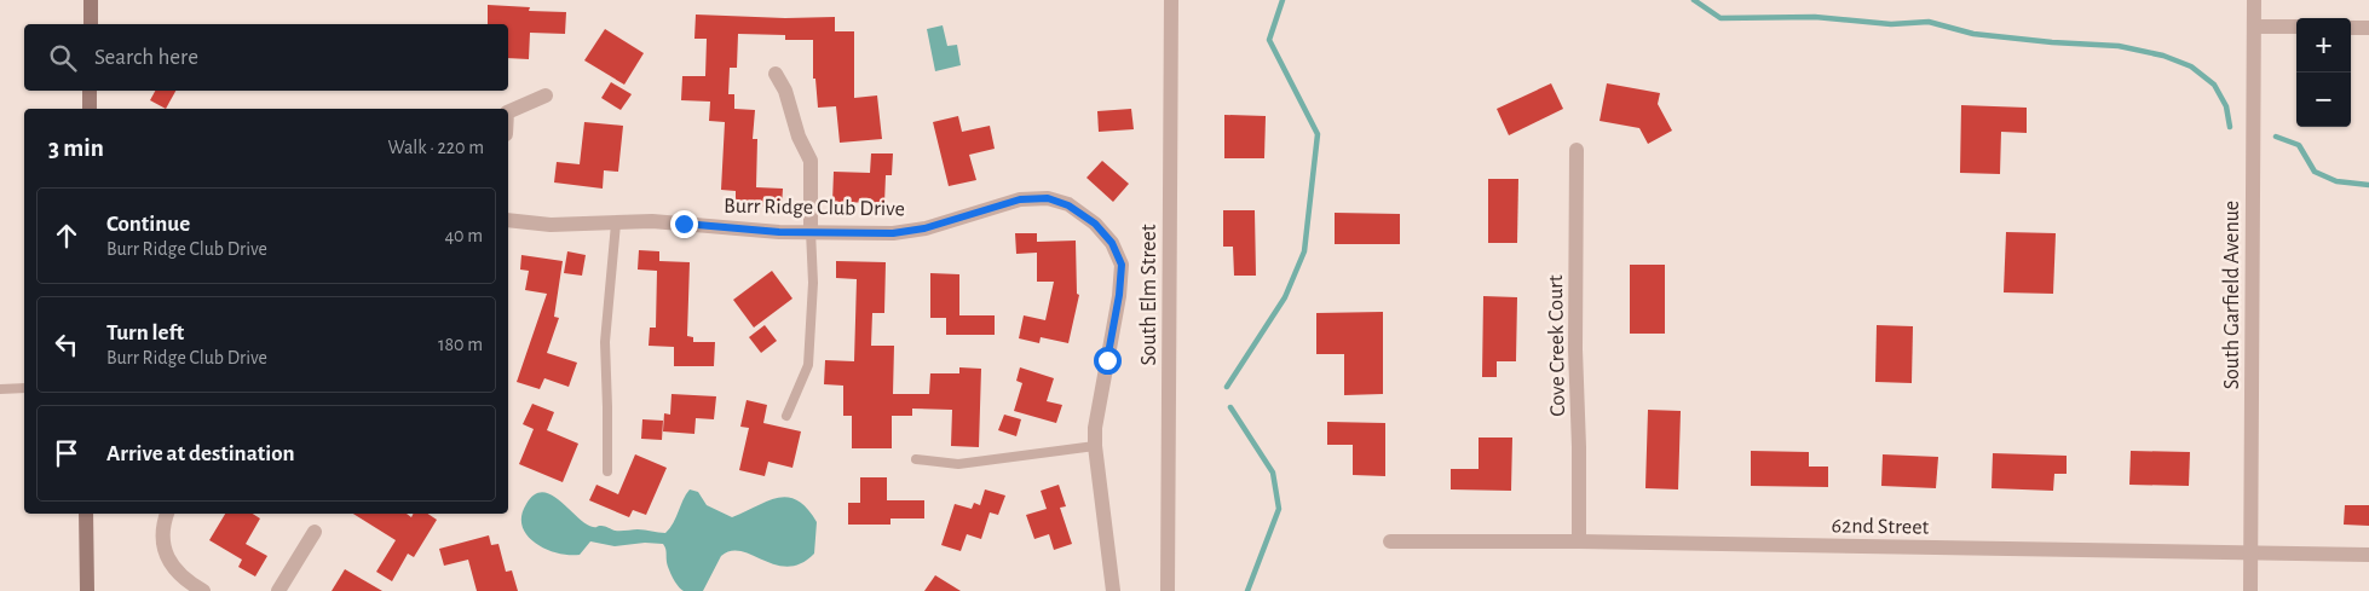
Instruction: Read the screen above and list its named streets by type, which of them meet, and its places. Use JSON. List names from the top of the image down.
{
  "streets": {
    "street": [
      "Burr Ridge Club Drive",
      "South Elm Street",
      "South Garfield Avenue",
      "Cove Creek Court",
      "62nd Street"
    ]
  },
  "crossings": [
    ["South Garfield Avenue", "62nd Street"],
    ["Cove Creek Court", "62nd Street"]
  ],
  "page": {
    "map_buttons": ["+", "−"],
    "search": "Search here",
    "heading": ["3 min", "Walk · 220 m"],
    "list": [
      ["Continue", "Burr Ridge Club Drive", "40 m"],
      ["Turn left", "Burr Ridge Club Drive", "180 m"],
      "Arrive at destination"
    ]
  }
}
